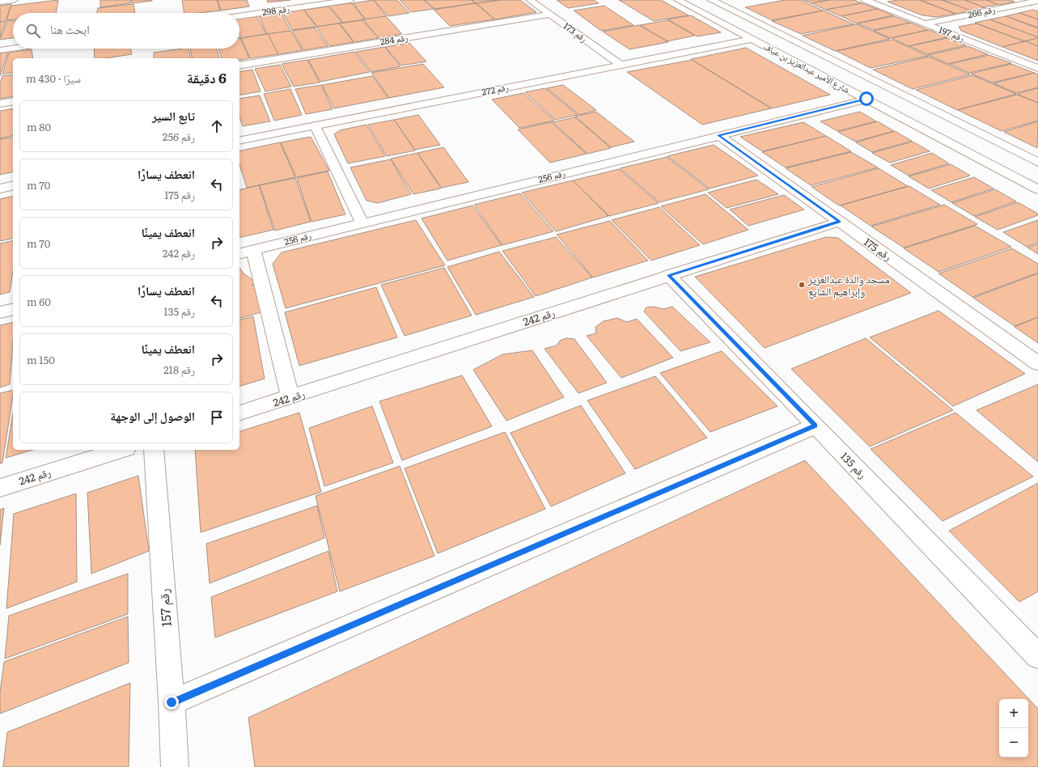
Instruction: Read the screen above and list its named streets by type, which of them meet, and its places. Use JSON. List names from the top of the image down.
{
  "streets": {
    "street": [
      "رقم 298",
      "رقم 266",
      "رقم 173",
      "رقم 197",
      "رقم 284",
      "شارع الأمير عبدالعزيز بن عياف",
      "رقم 272",
      "رقم 256",
      "رقم 175",
      "رقم 242",
      "رقم 135",
      "رقم 157"
    ]
  },
  "crossings": [
    ["رقم 266", "رقم 197"],
    ["رقم 173", "رقم 284"],
    ["رقم 173", "رقم 272"],
    ["شارع الأمير عبدالعزيز بن عياف", "رقم 272"],
    ["شارع الأمير عبدالعزيز بن عياف", "رقم 256"],
    ["رقم 256", "رقم 175"],
    ["رقم 175", "رقم 242"],
    ["رقم 242", "رقم 135"]
  ],
  "places": ["مسجد والدة عبدالعزيز وإبراهيم الشايع"],
  "page": {
    "search": "ابحث هنا",
    "heading": ["6 دقيقة", "سيرًا · 430 m"],
    "list": [
      ["تابع السير", "رقم 256", "80 m"],
      ["انعطف يسارًا", "رقم 175", "70 m"],
      ["انعطف يمينًا", "رقم 242", "70 m"],
      ["انعطف يسارًا", "رقم 135", "60 m"],
      ["انعطف يمينًا", "رقم 218", "150 m"],
      "الوصول إلى الوجهة"
    ],
    "map_buttons": ["+", "−"]
  }
}
